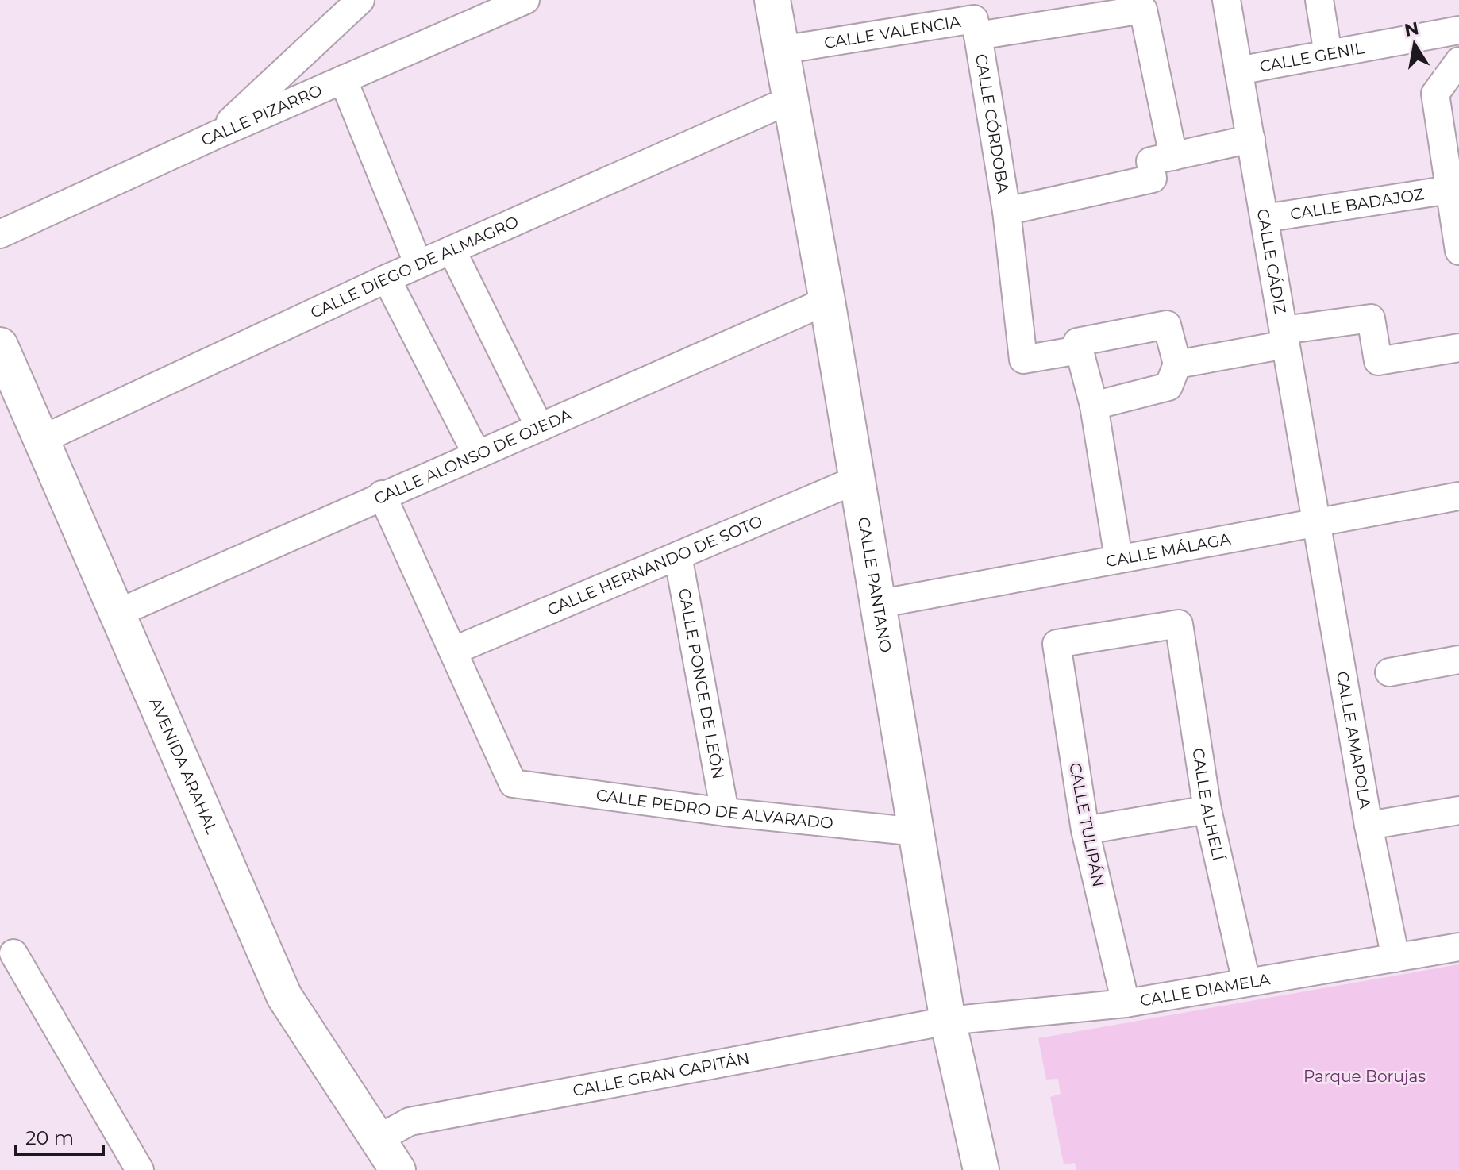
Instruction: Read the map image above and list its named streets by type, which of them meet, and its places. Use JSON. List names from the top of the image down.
{
  "streets": {
    "street": [
      "CALLE VALENCIA",
      "CALLE GENIL",
      "CALLE PIZARRO",
      "CALLE CÓRDOBA",
      "CALLE BADAJOZ",
      "CALLE CÁDIZ",
      "CALLE DIEGO DE ALMAGRO",
      "CALLE ALONSO DE OJEDA",
      "CALLE MÁLAGA",
      "CALLE HERNANDO DE SOTO",
      "CALLE PANTANO",
      "CALLE PONCE DE LEÓN",
      "CALLE AMAPOLA",
      "AVENIDA ARAHAL",
      "CALLE ALHELÍ",
      "CALLE PEDRO DE ALVARADO",
      "CALLE TULIPÁN",
      "CALLE DIAMELA",
      "CALLE GRAN CAPITÁN"
    ]
  },
  "crossings": [
    ["CALLE VALENCIA", "CALLE CÓRDOBA"],
    ["CALLE VALENCIA", "CALLE PANTANO"],
    ["CALLE GENIL", "CALLE CÁDIZ"],
    ["CALLE BADAJOZ", "CALLE CÁDIZ"],
    ["CALLE CÁDIZ", "CALLE MÁLAGA"],
    ["CALLE CÁDIZ", "CALLE AMAPOLA"],
    ["CALLE DIEGO DE ALMAGRO", "CALLE PANTANO"],
    ["CALLE DIEGO DE ALMAGRO", "AVENIDA ARAHAL"],
    ["CALLE ALONSO DE OJEDA", "CALLE PANTANO"],
    ["CALLE ALONSO DE OJEDA", "AVENIDA ARAHAL"],
    ["CALLE MÁLAGA", "CALLE PANTANO"],
    ["CALLE MÁLAGA", "CALLE AMAPOLA"],
    ["CALLE HERNANDO DE SOTO", "CALLE PANTANO"],
    ["CALLE HERNANDO DE SOTO", "CALLE PONCE DE LEÓN"],
    ["CALLE HERNANDO DE SOTO", "CALLE PEDRO DE ALVARADO"],
    ["CALLE PANTANO", "CALLE PEDRO DE ALVARADO"],
    ["CALLE PANTANO", "CALLE DIAMELA"],
    ["CALLE PANTANO", "CALLE GRAN CAPITÁN"],
    ["CALLE PONCE DE LEÓN", "CALLE PEDRO DE ALVARADO"],
    ["CALLE AMAPOLA", "CALLE DIAMELA"],
    ["AVENIDA ARAHAL", "CALLE GRAN CAPITÁN"],
    ["CALLE ALHELÍ", "CALLE TULIPÁN"],
    ["CALLE ALHELÍ", "CALLE DIAMELA"],
    ["CALLE TULIPÁN", "CALLE DIAMELA"],
    ["CALLE DIAMELA", "CALLE GRAN CAPITÁN"]
  ],
  "parks": ["Parque Borujas"],
  "scale_bar": "20 m",
  "north": "top"
}
